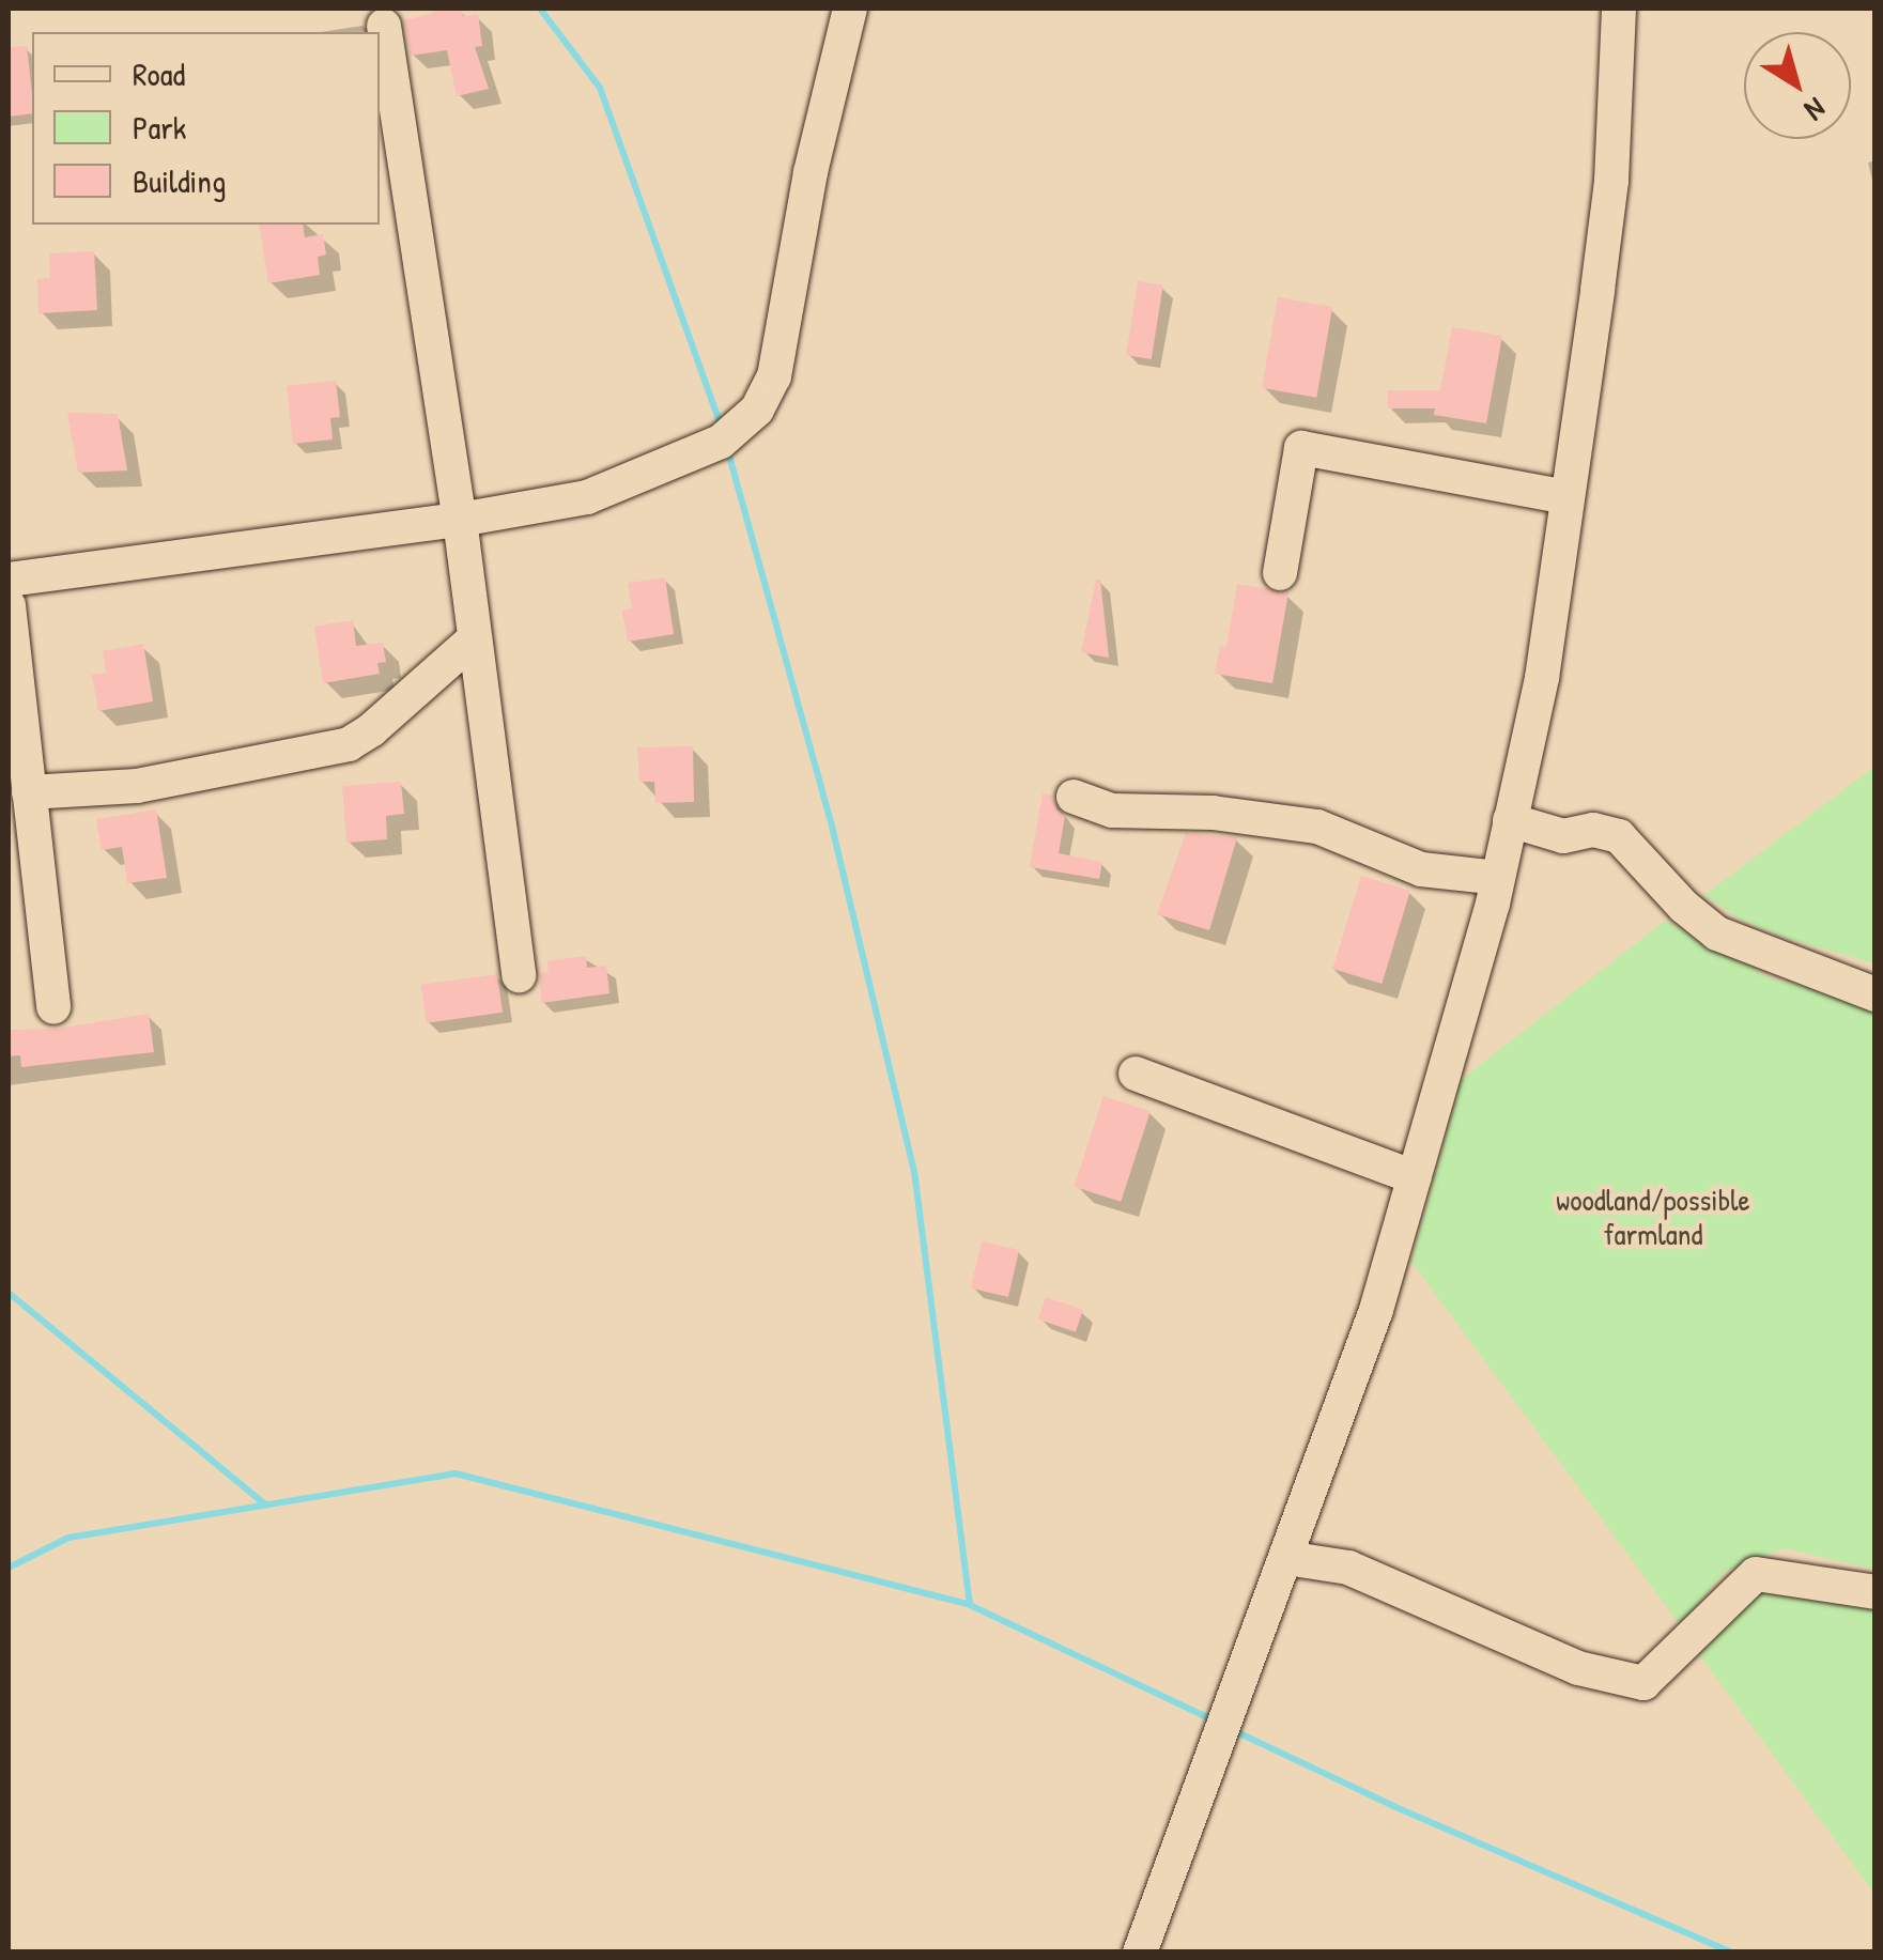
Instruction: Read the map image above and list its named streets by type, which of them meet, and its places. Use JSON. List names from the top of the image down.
{
  "parks": ["woodland/possible farmland"],
  "legend": ["Road", "Park", "Building"],
  "north": "bottom right"
}
